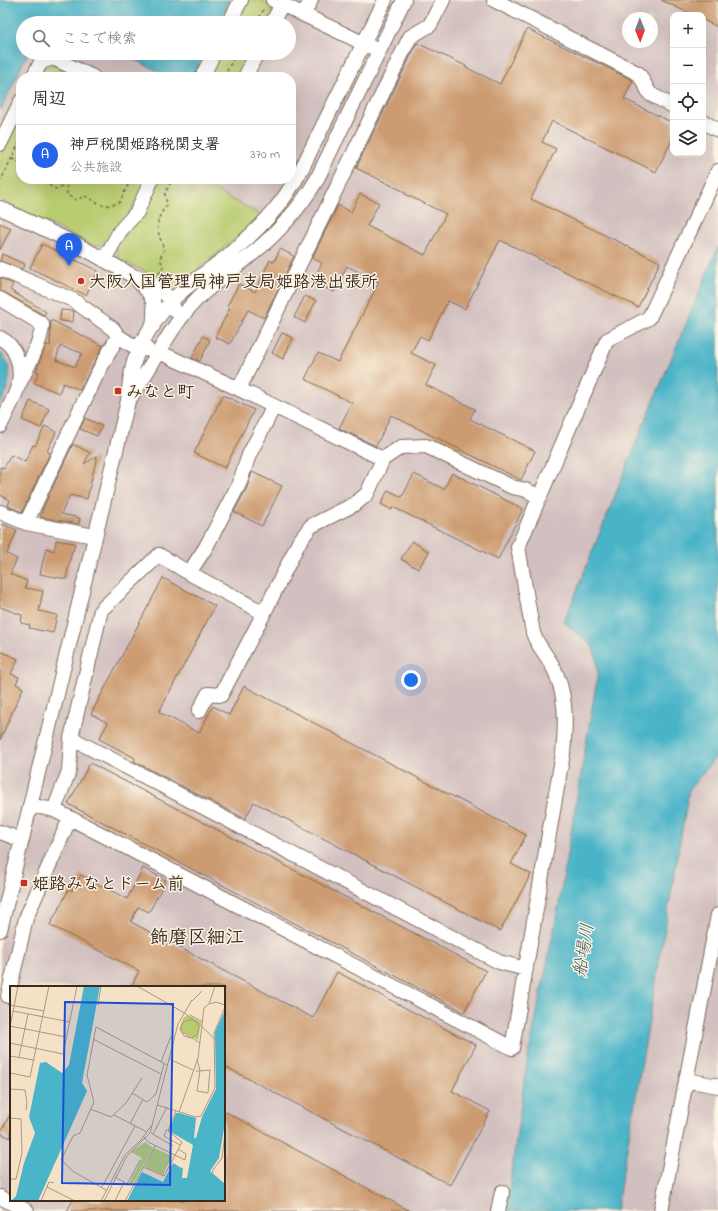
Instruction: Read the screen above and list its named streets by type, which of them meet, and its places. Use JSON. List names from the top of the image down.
{
  "districts": ["飾磨区細江"],
  "water": ["船場川"],
  "places": {
    "other": ["大阪入国管理局神戸支局姫路港出張所"],
    "transit": ["みなと町", "姫路みなとドーム前"]
  },
  "north": "bottom",
  "page": {
    "map_buttons": ["+", "−"],
    "search": "ここで検索",
    "heading": "周辺",
    "list": [
      {
        "mark": "A",
        "name": "神戸税関姫路税関支署",
        "note": "公共施設",
        "value": "370 m"
      }
    ],
    "pins": "A"
  }
}
